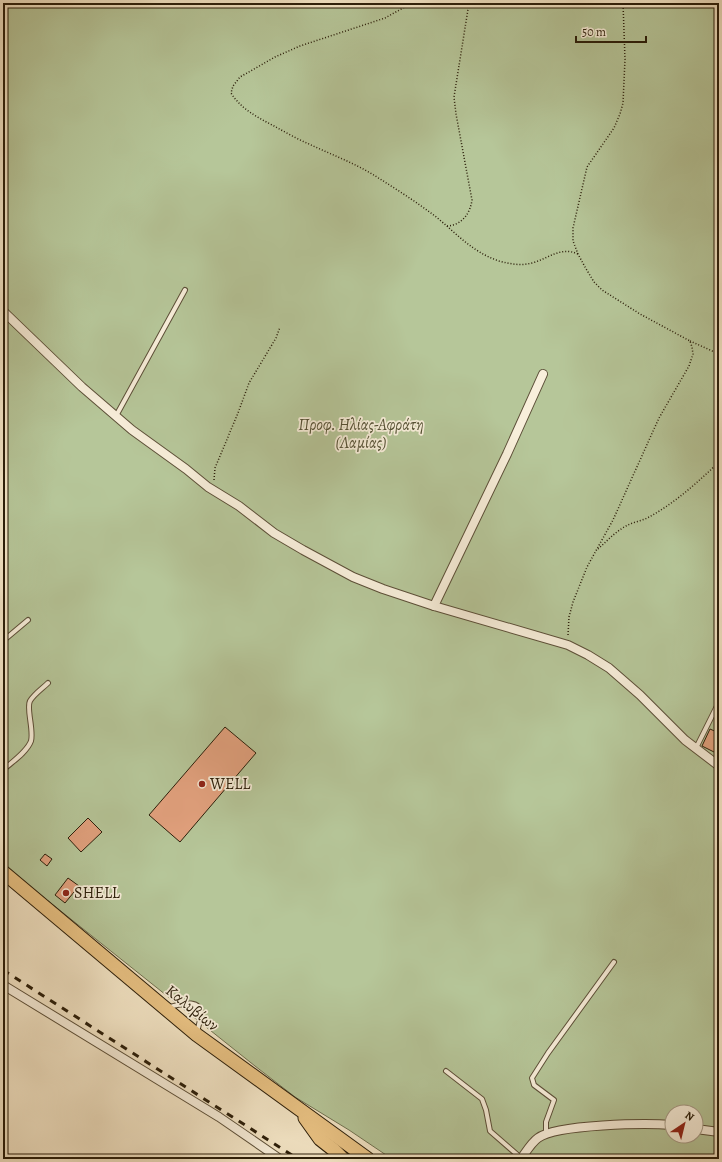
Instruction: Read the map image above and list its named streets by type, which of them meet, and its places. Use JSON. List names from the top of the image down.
{
  "streets": {
    "main road": ["Καλυβίων"]
  },
  "parks": ["Προφ. Ηλίας-Αφράτη (Λαμίας)"],
  "places": ["WELL", "SHELL"],
  "scale_bar": "50 m",
  "north": "top right"
}
